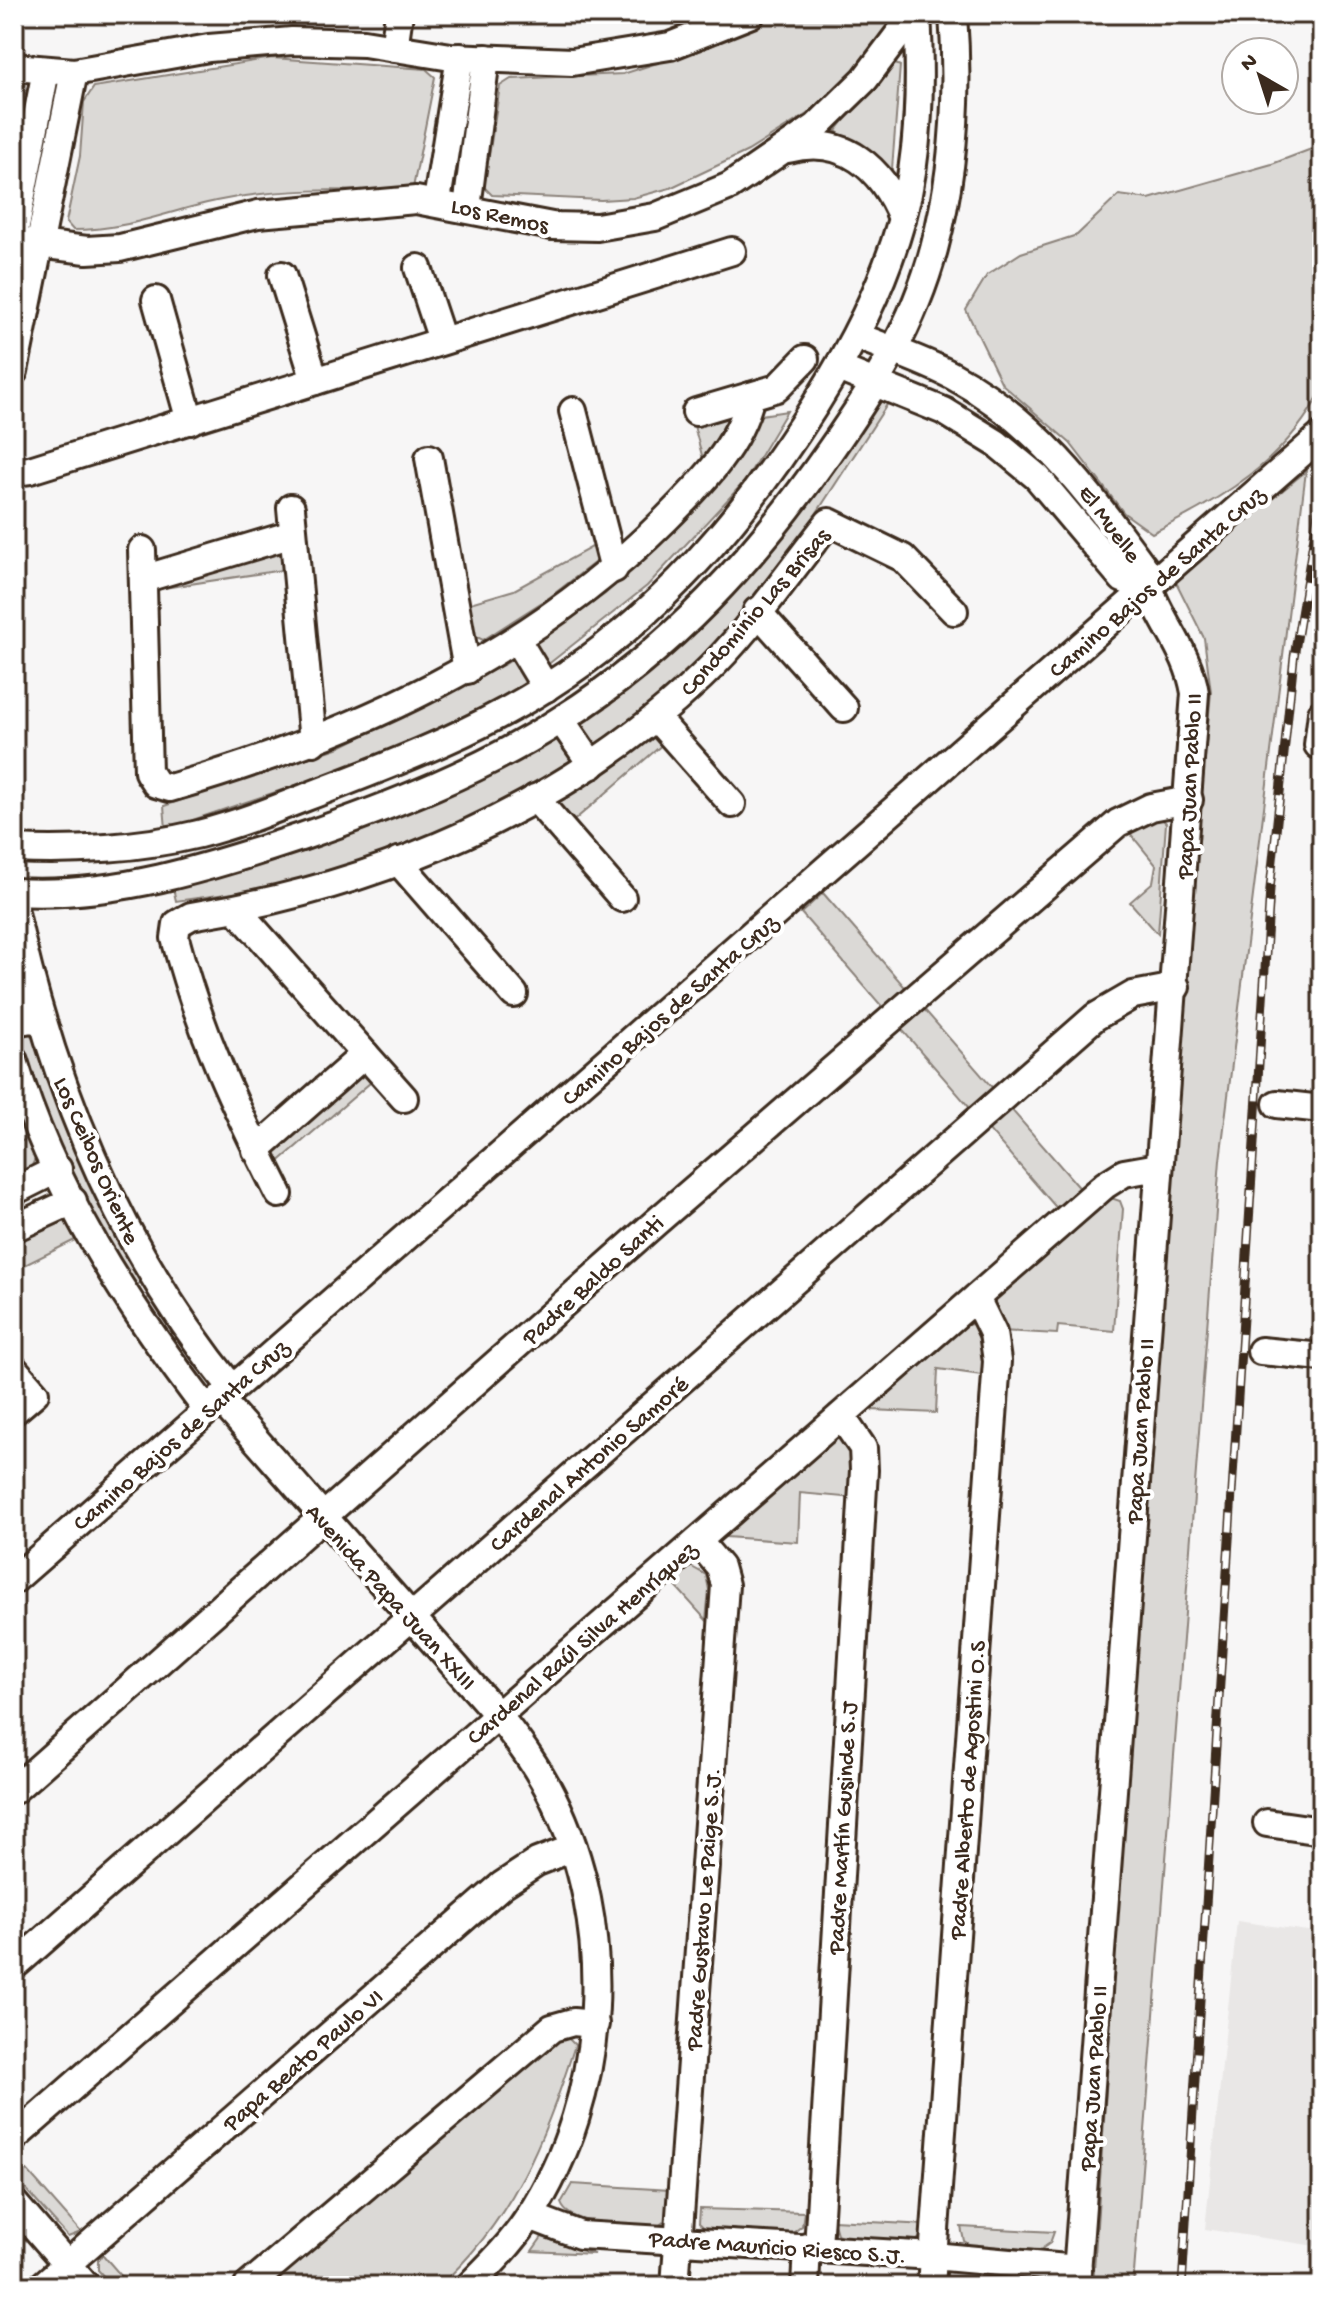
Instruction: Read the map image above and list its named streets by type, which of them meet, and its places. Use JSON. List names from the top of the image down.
{
  "streets": {
    "street": [
      "Los Remos",
      "El Muelle",
      "Camino Bajos de Santa Cruz",
      "Condominio Las Brisas",
      "Papa Juan Pablo II",
      "Los Ceibos Oriente",
      "Padre Baldo Santi",
      "Cardenal Antonio Samoré",
      "Avenida Papa Juan XXIII",
      "Cardenal Raúl Silva Henríquez",
      "Padre Alberto de Agostini O.S",
      "Padre Martín Gusinde S.J",
      "Padre Gustavo Le Paige S.J.",
      "Papa Beato Paulo VI",
      "Padre Mauricio Riesco S.J."
    ]
  },
  "crossings": [
    ["El Muelle", "Camino Bajos de Santa Cruz"],
    ["El Muelle", "Papa Juan Pablo II"],
    ["Camino Bajos de Santa Cruz", "Papa Juan Pablo II"],
    ["Camino Bajos de Santa Cruz", "Los Ceibos Oriente"],
    ["Camino Bajos de Santa Cruz", "Avenida Papa Juan XXIII"],
    ["Papa Juan Pablo II", "Padre Baldo Santi"],
    ["Papa Juan Pablo II", "Cardenal Antonio Samoré"],
    ["Papa Juan Pablo II", "Cardenal Raúl Silva Henríquez"],
    ["Papa Juan Pablo II", "Padre Mauricio Riesco S.J."],
    ["Los Ceibos Oriente", "Avenida Papa Juan XXIII"],
    ["Padre Baldo Santi", "Avenida Papa Juan XXIII"],
    ["Cardenal Antonio Samoré", "Avenida Papa Juan XXIII"],
    ["Avenida Papa Juan XXIII", "Cardenal Raúl Silva Henríquez"],
    ["Avenida Papa Juan XXIII", "Papa Beato Paulo VI"],
    ["Avenida Papa Juan XXIII", "Padre Mauricio Riesco S.J."],
    ["Cardenal Raúl Silva Henríquez", "Padre Alberto de Agostini O.S"],
    ["Cardenal Raúl Silva Henríquez", "Padre Martín Gusinde S.J"],
    ["Cardenal Raúl Silva Henríquez", "Padre Gustavo Le Paige S.J."],
    ["Padre Alberto de Agostini O.S", "Padre Mauricio Riesco S.J."],
    ["Padre Martín Gusinde S.J", "Padre Mauricio Riesco S.J."],
    ["Padre Gustavo Le Paige S.J.", "Padre Mauricio Riesco S.J."]
  ],
  "north": "top left"
}
